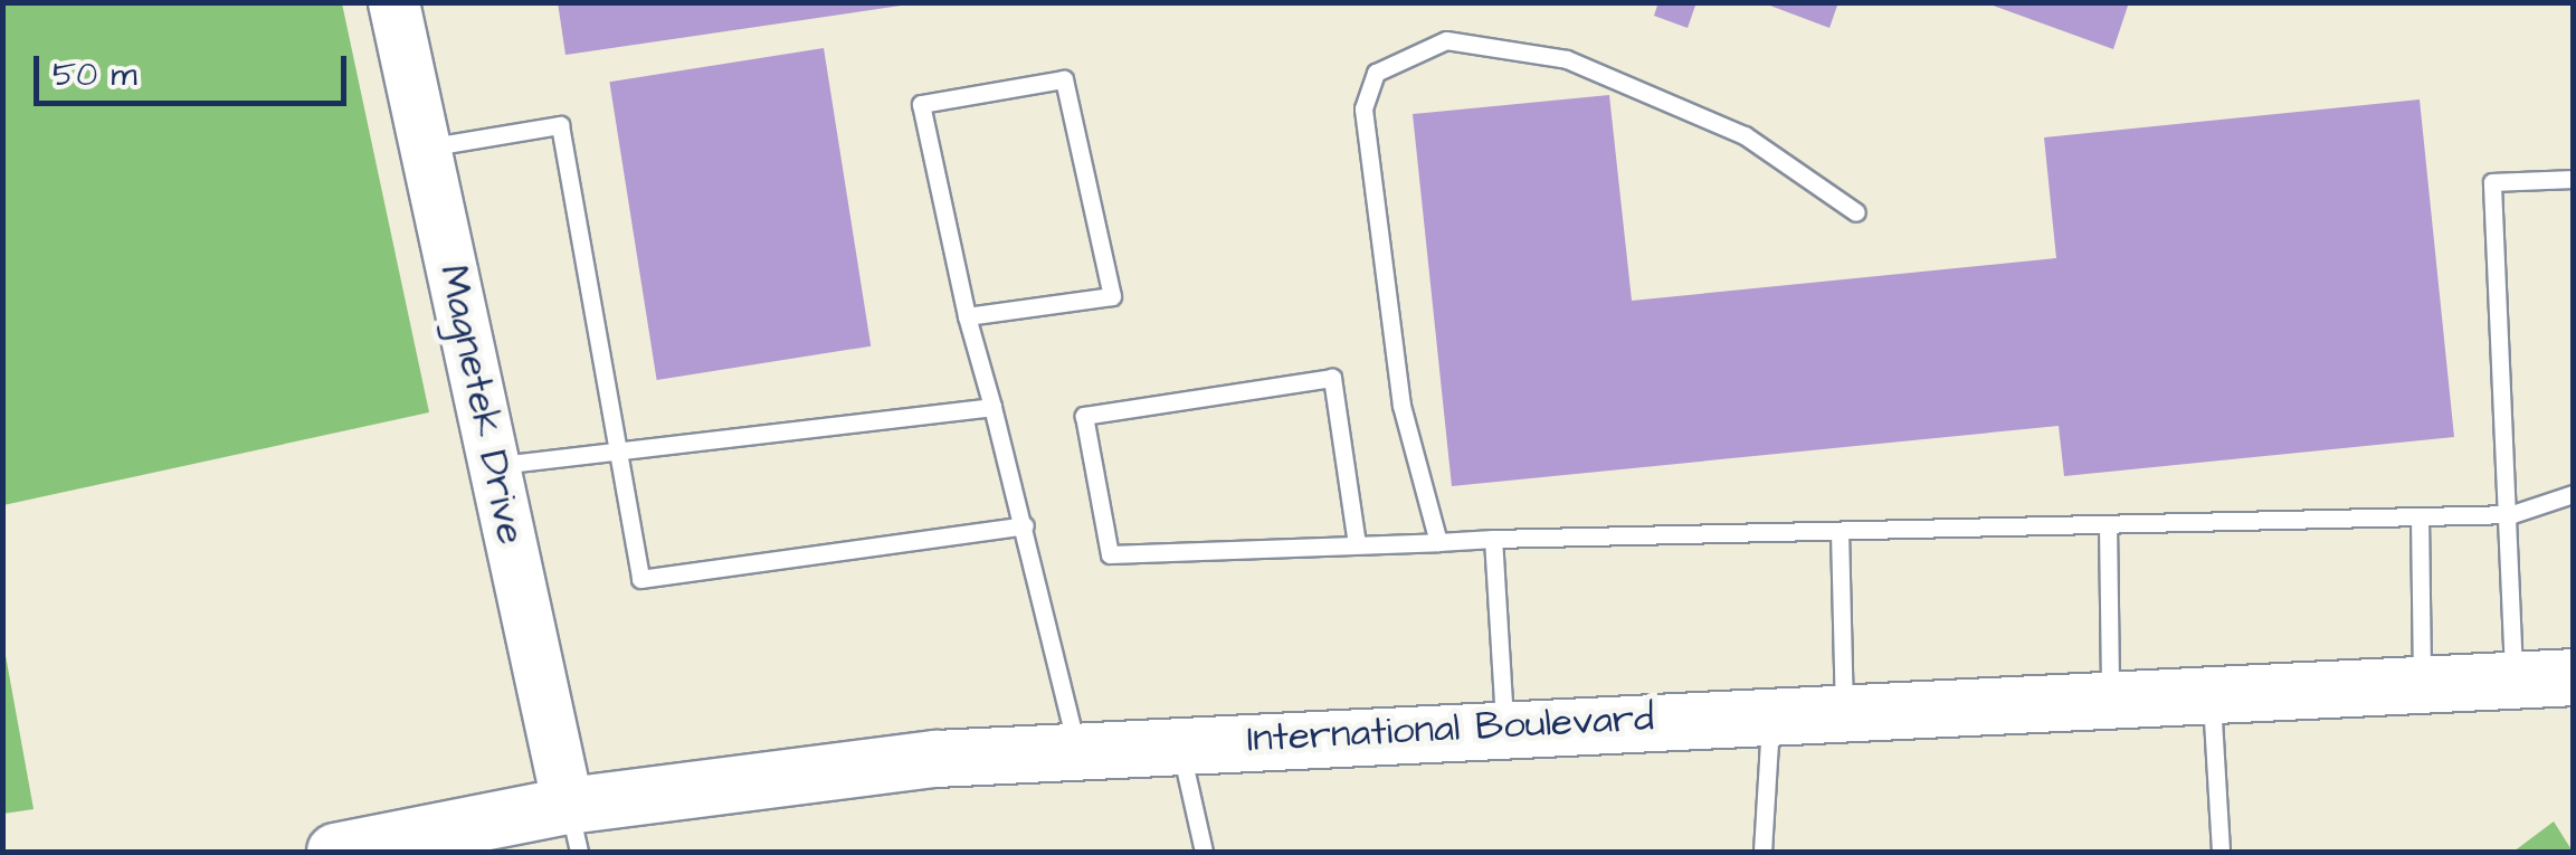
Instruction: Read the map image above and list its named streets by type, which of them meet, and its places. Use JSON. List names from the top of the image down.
{
  "streets": {
    "main road": ["International Boulevard"],
    "street": ["Magnetek Drive"]
  },
  "crossings": [
    ["Magnetek Drive", "International Boulevard"]
  ],
  "scale_bar": "50 m"
}
